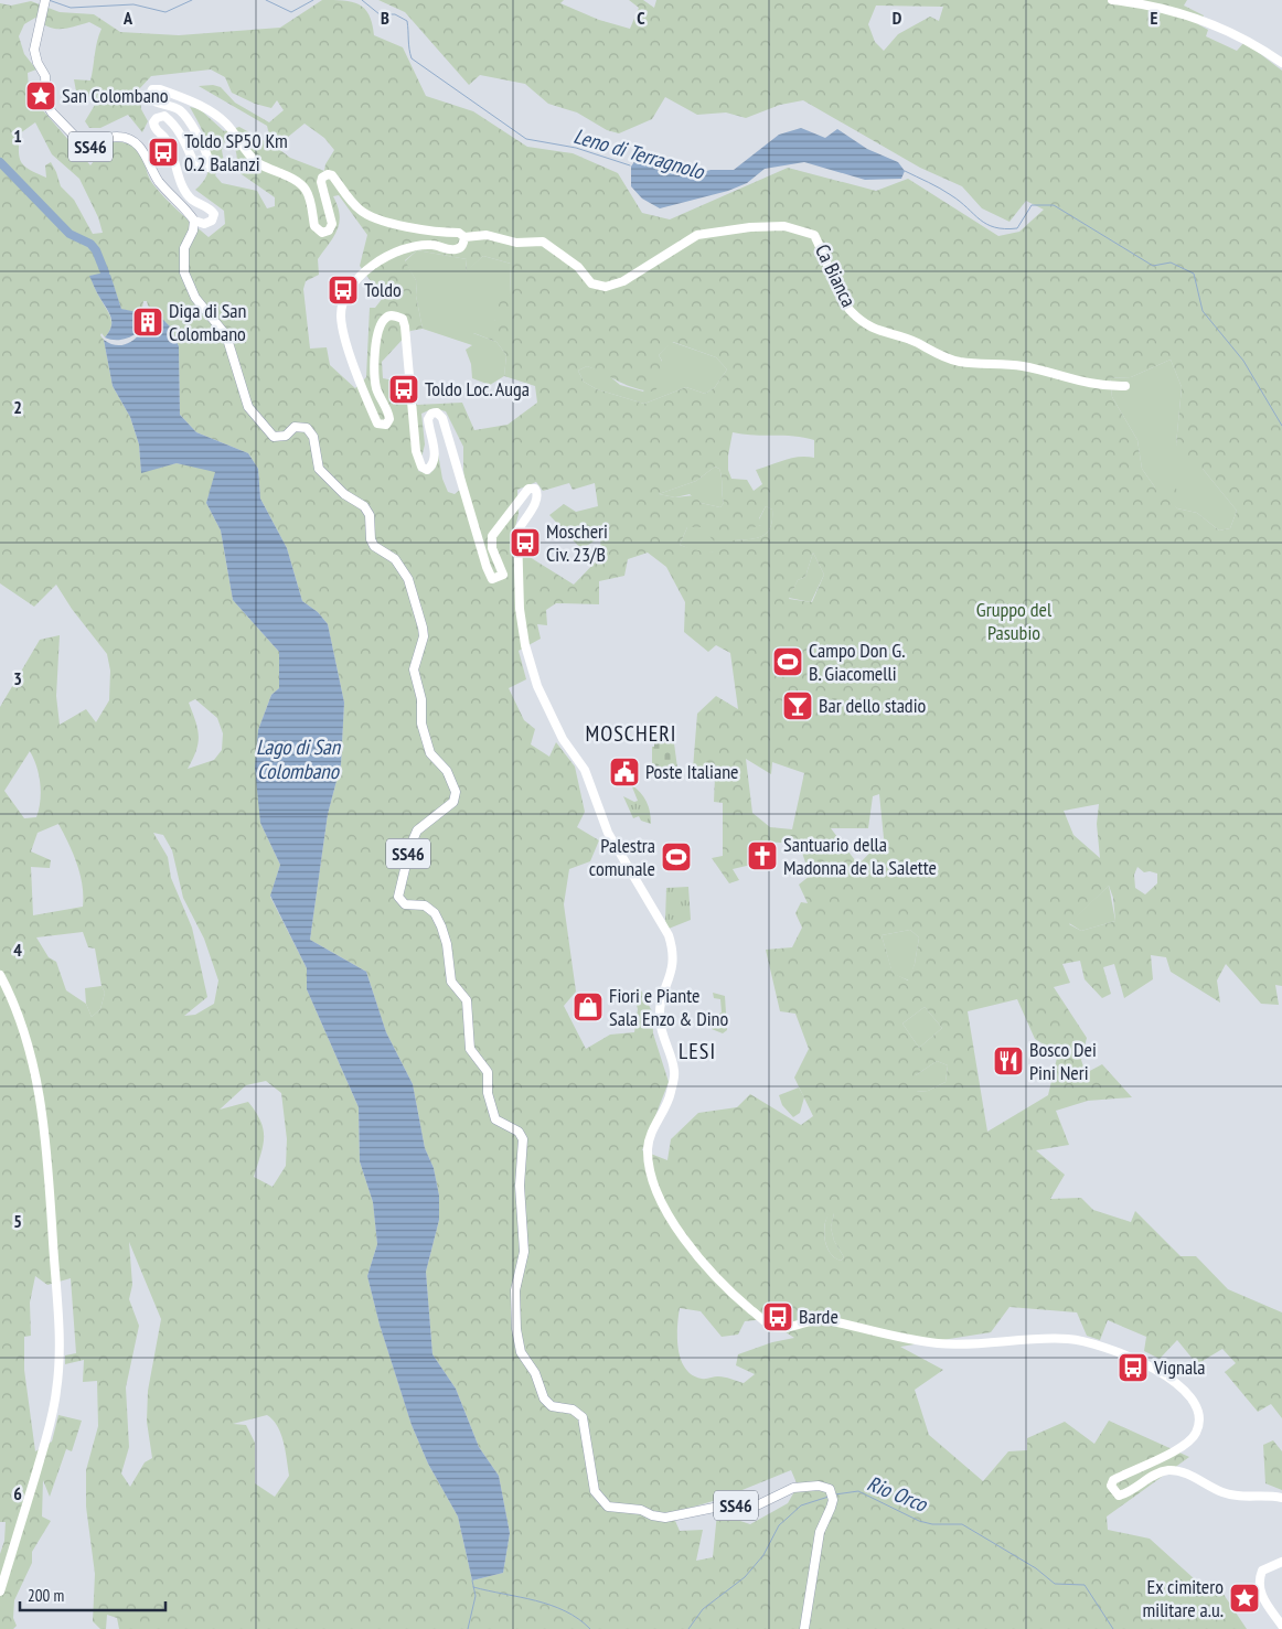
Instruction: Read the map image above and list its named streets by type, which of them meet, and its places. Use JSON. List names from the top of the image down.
{
  "streets": {
    "street": ["SS46", "Ca Bianca"]
  },
  "districts": ["MOSCHERI", "LESI"],
  "water": ["Leno di Terragnolo", "Lago di San Colombano", "Rio Orco"],
  "parks": ["Gruppo del Pasubio"],
  "places": {
    "place": ["San Colombano", "Ex cimitero militare a.u."],
    "bus stop": [
      "Toldo SP50 Km 0.2 Balanzi",
      "Toldo",
      "Toldo Loc. Auga",
      "Moscheri Civ. 23/B",
      "Barde",
      "Vignala"
    ],
    "building": ["Diga di San Colombano"],
    "sports": ["Campo Don G. B. Giacomelli", "Palestra comunale"],
    "bar": ["Bar dello stadio"],
    "public building": ["Poste Italiane"],
    "church": ["Santuario della Madonna de la Salette"],
    "shop": ["Fiori e Piante Sala Enzo & Dino"],
    "restaurant": ["Bosco Dei Pini Neri"]
  },
  "scale_bar": "200 m",
  "grid": {
    "columns": [
      "A",
      "B",
      "C",
      "D",
      "E"
    ],
    "rows": [
      "1",
      "2",
      "3",
      "4",
      "5",
      "6"
    ]
  }
}
